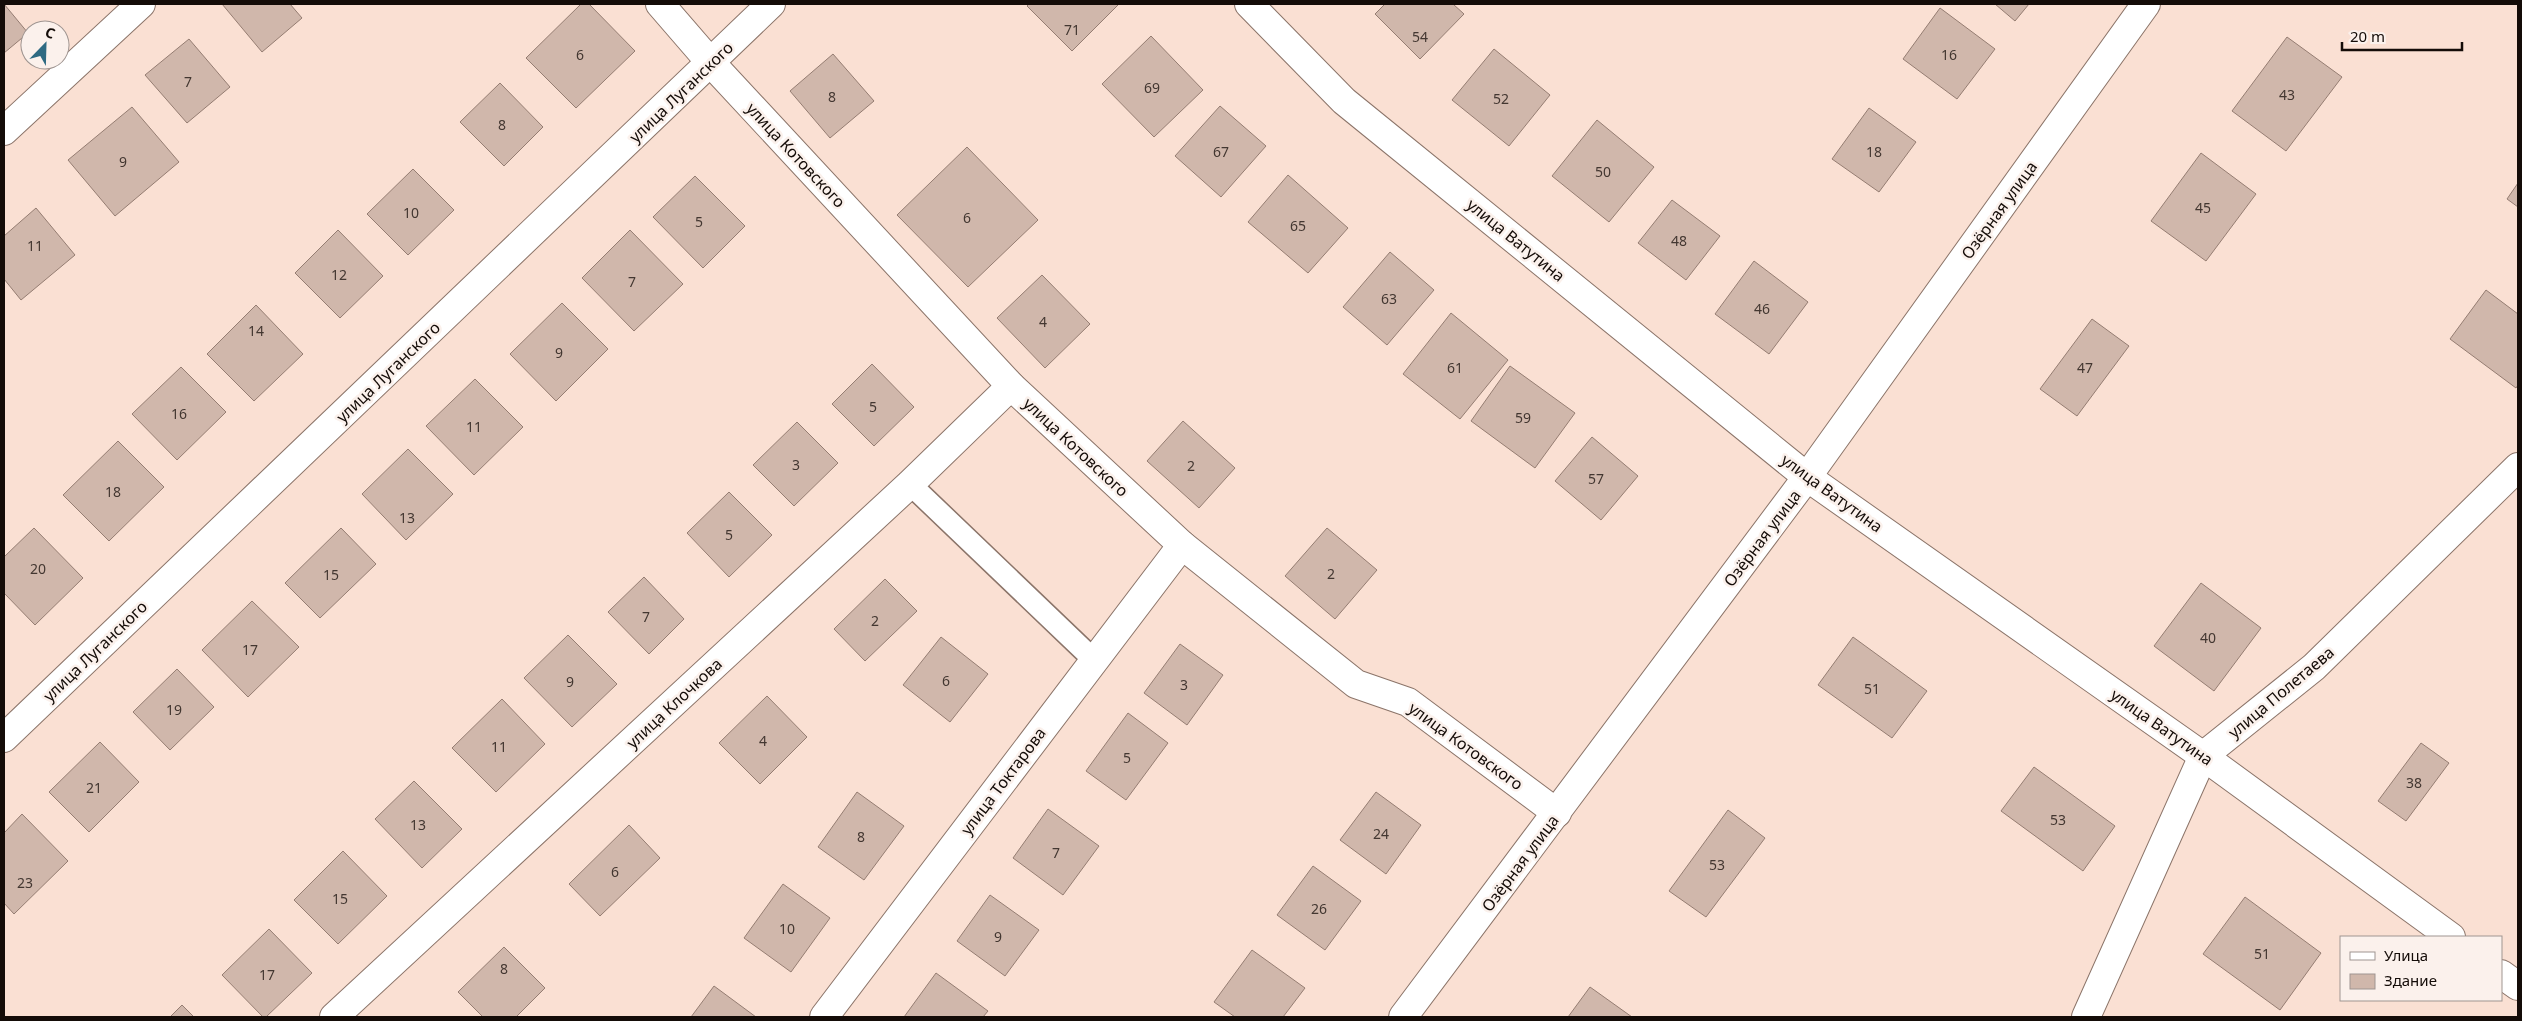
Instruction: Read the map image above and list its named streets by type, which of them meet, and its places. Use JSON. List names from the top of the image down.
{
  "streets": {
    "street": [
      "улица Луганского",
      "улица Котовского",
      "Озёрная улица",
      "улица Ватутина",
      "улица Полетаева",
      "улица Клочкова",
      "улица Токтарова"
    ]
  },
  "crossings": [
    ["улица Луганского", "улица Котовского"],
    ["улица Котовского", "Озёрная улица"],
    ["улица Котовского", "улица Клочкова"],
    ["улица Котовского", "улица Токтарова"],
    ["Озёрная улица", "улица Ватутина"],
    ["улица Ватутина", "улица Полетаева"]
  ],
  "house_numbers": [
    "71",
    "54",
    "6",
    "16",
    "7",
    "69",
    "43",
    "8",
    "52",
    "8",
    "67",
    "18",
    "9",
    "50",
    "45",
    "10",
    "6",
    "5",
    "65",
    "48",
    "11",
    "12",
    "7",
    "63",
    "46",
    "4",
    "14",
    "9",
    "61",
    "47",
    "5",
    "16",
    "59",
    "11",
    "3",
    "2",
    "57",
    "18",
    "13",
    "5",
    "20",
    "2",
    "15",
    "7",
    "2",
    "40",
    "17",
    "6",
    "9",
    "3",
    "51",
    "19",
    "4",
    "11",
    "5",
    "38",
    "21",
    "53",
    "13",
    "24",
    "8",
    "7",
    "53",
    "6",
    "23",
    "15",
    "26",
    "10",
    "9",
    "51",
    "8",
    "17"
  ],
  "legend": ["Улица", "Здание"],
  "scale_bar": "20 m",
  "north": "top right"
}
